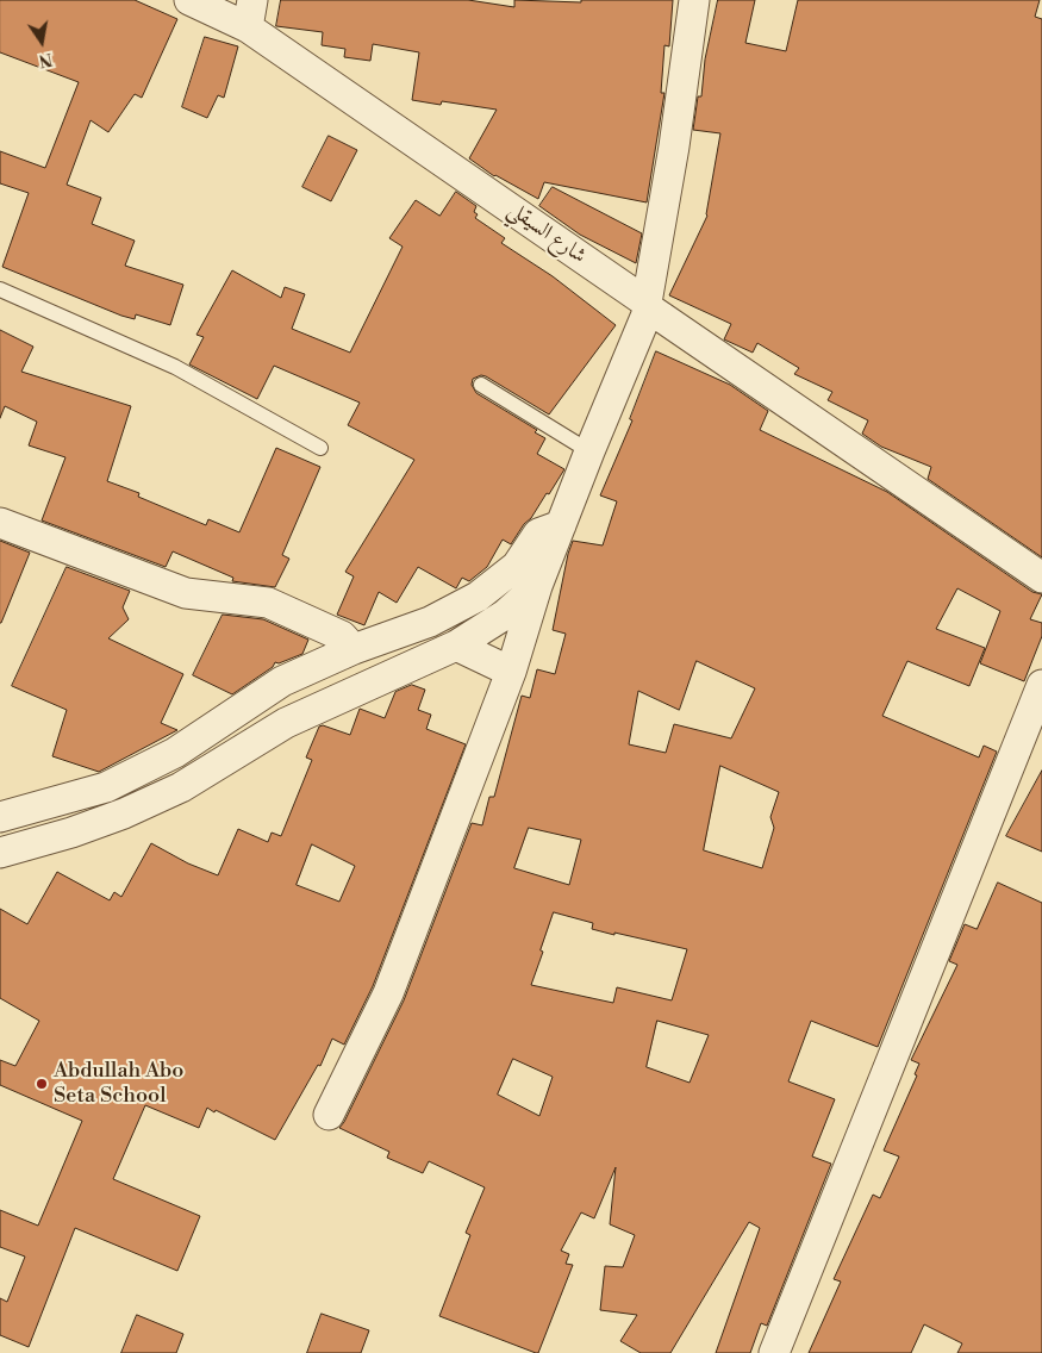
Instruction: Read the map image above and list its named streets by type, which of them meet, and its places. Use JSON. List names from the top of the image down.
{
  "streets": {
    "street": ["شارع السيقلي"]
  },
  "places": ["ِAbdullah Abo Seta School"],
  "north": "bottom"
}
